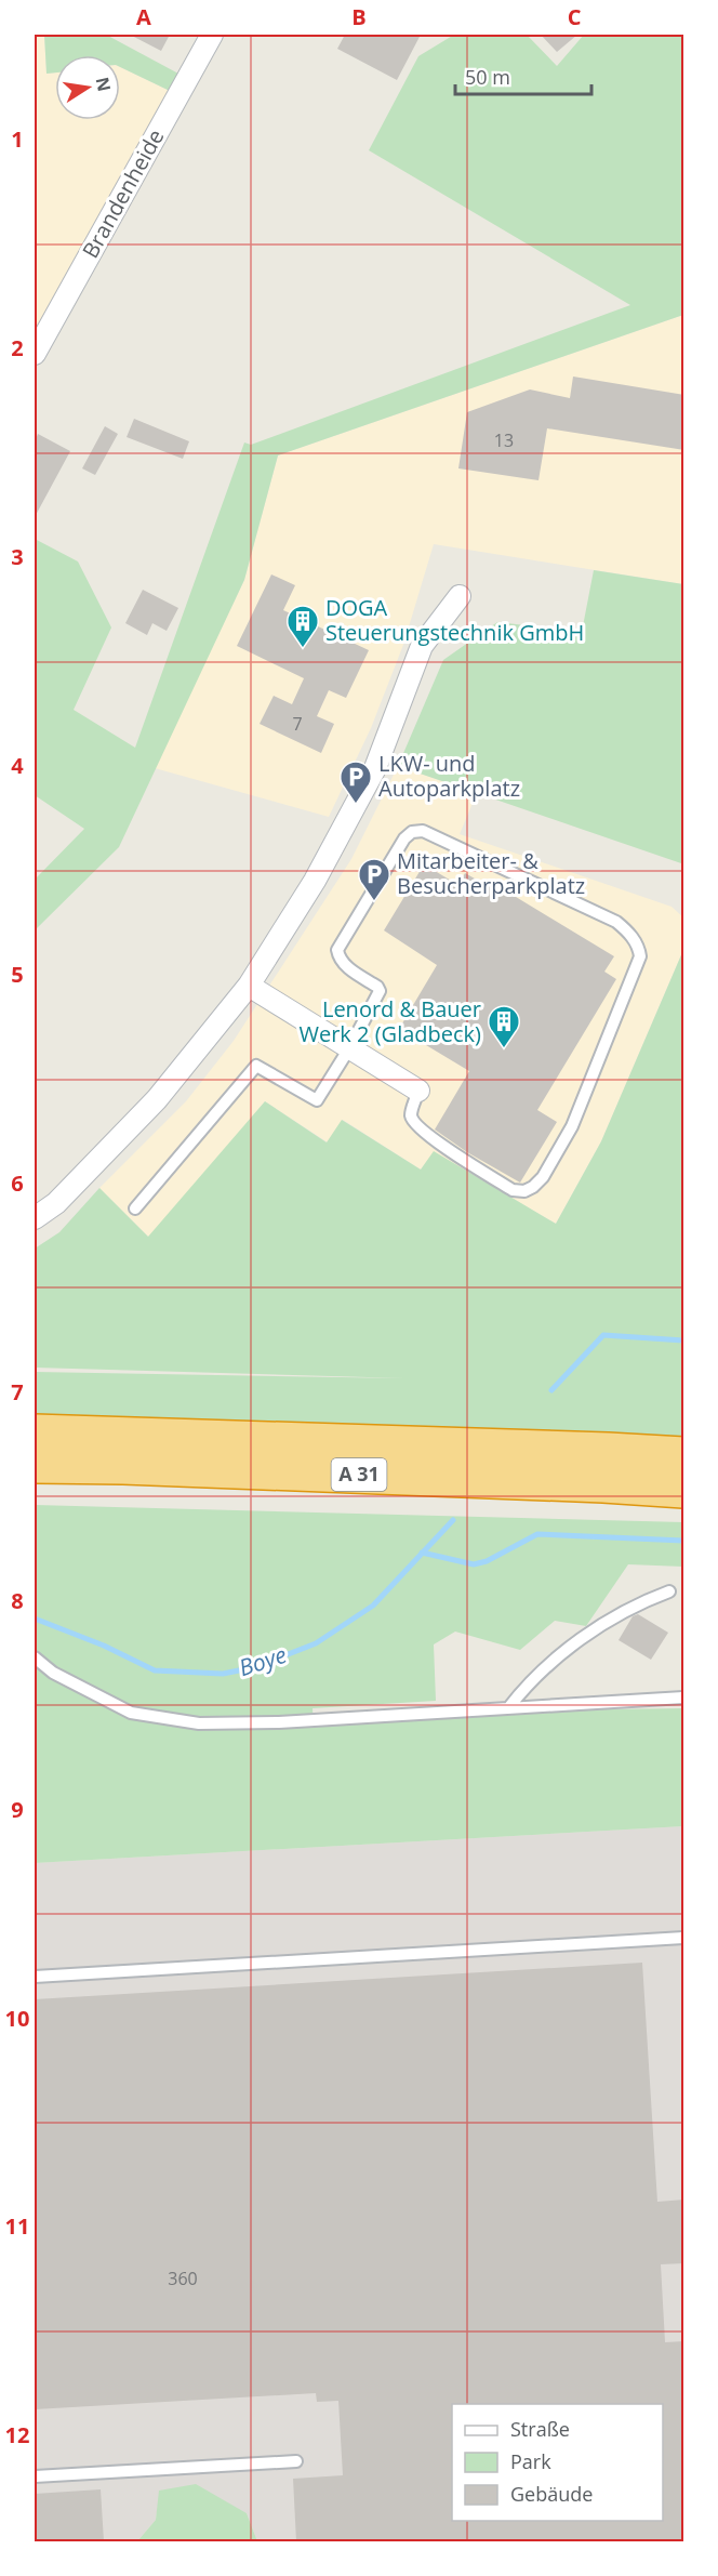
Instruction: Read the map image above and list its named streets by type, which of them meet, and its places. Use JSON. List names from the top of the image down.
{
  "streets": {
    "highway": ["A 31"],
    "street": ["Brandenheide"]
  },
  "water": ["Boye"],
  "places": {
    "building": ["DOGA Steuerungstechnik GmbH", "Lenord & Bauer Werk 2 (Gladbeck)"],
    "parking": ["LKW- und Autoparkplatz", "Mitarbeiter- & Besucherparkplatz"]
  },
  "house_numbers": ["13", "7", "360"],
  "legend": ["Straße", "Park", "Gebäude"],
  "scale_bar": "50 m",
  "north": "right",
  "grid": {
    "columns": ["A", "B", "C"],
    "rows": [
      "1",
      "2",
      "3",
      "4",
      "5",
      "6",
      "7",
      "8",
      "9",
      "10",
      "11",
      "12"
    ]
  }
}
